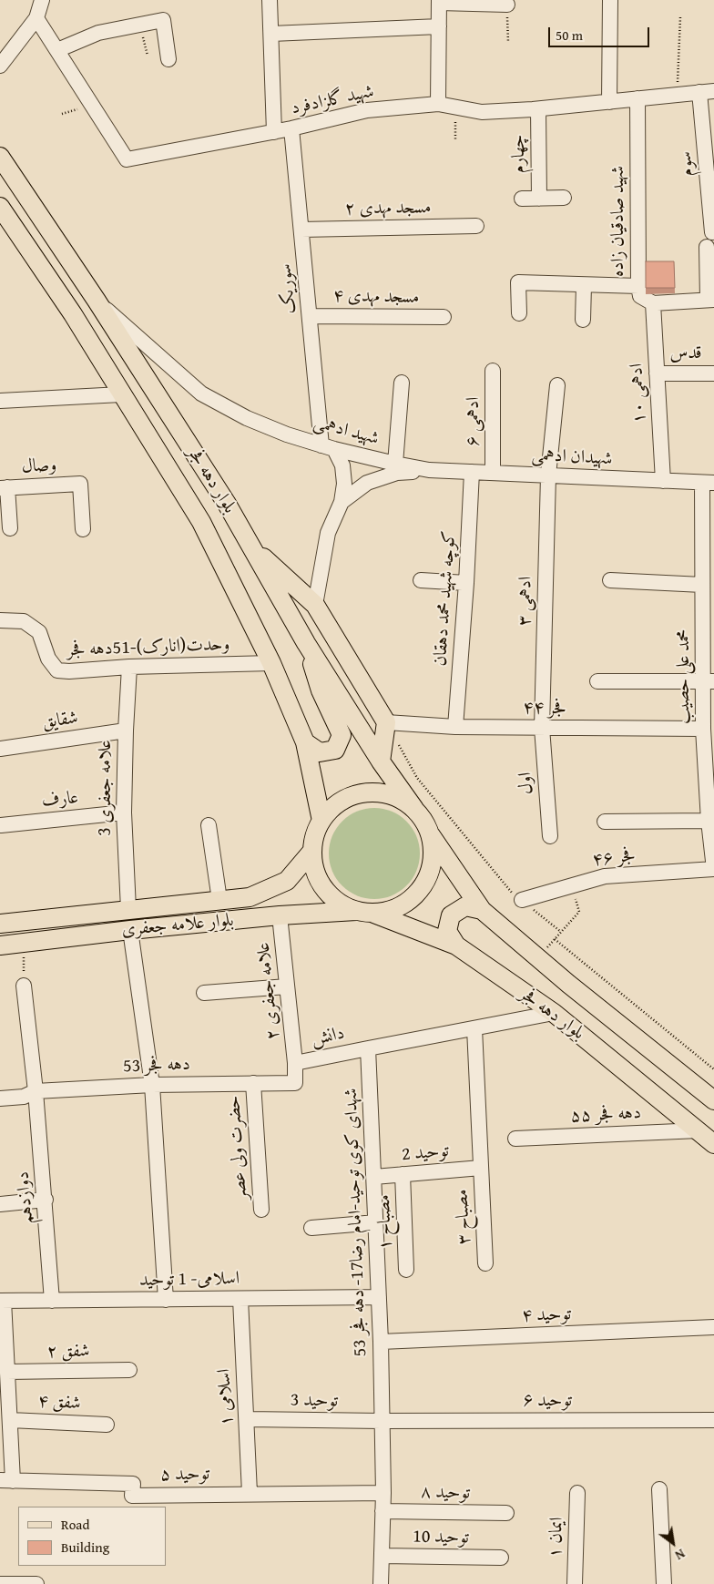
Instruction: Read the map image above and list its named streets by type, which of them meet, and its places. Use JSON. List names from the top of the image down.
{
  "streets": {
    "main road": ["بلوار دهه فجر", "بلوار علامه جعفری"],
    "street": [
      "شهید گلزادفرد",
      "چهارم",
      "سوم",
      "مسجد مهدی ۲",
      "شهید صادقیان زاده",
      "سوریک",
      "مسجد مهدی ۴",
      "قدس",
      "ادهمی ۱۰",
      "ادهمی ۶",
      "شهید ادهمی",
      "شهیدان ادهمی",
      "وصال",
      "کوچه شهید محمد دهقان",
      "ادهمی ۳",
      "وحدت(انارک)-51دهه فجر",
      "محمد علی حصیب",
      "فجر ۴۴",
      "شقایق",
      "اول",
      "علامه جعفری 3",
      "عارف",
      "فجر ۴۶",
      "علامه جعفری ۲",
      "دانش",
      "دهه فجر 53",
      "دهه فجر ۵۵",
      "حضرت ولی عصر",
      "توحید 2",
      "دوازدهم",
      "مصباح ۳",
      "شهدای کوی توحید-امام رضا17- دهه فجر 53",
      "مصباح ۱",
      "اسلامی- 1 توحید",
      "توحید ۴",
      "شفق ۲",
      "اسلامی ۱",
      "توحید 3",
      "توحید ۶",
      "شفق ۴",
      "توحید ۵",
      "توحید ۸",
      "توحید 10",
      "ایمان ۱"
    ]
  },
  "crossings": [
    ["شهید گلزادفرد", "چهارم"],
    ["شهید گلزادفرد", "سوم"],
    ["شهید گلزادفرد", "شهید صادقیان زاده"],
    ["شهید گلزادفرد", "سوریک"],
    ["مسجد مهدی ۲", "سوریک"],
    ["شهید صادقیان زاده", "ادهمی ۱۰"],
    ["سوریک", "مسجد مهدی ۴"],
    ["سوریک", "شهید ادهمی"],
    ["قدس", "ادهمی ۱۰"],
    ["ادهمی ۱۰", "شهیدان ادهمی"],
    ["ادهمی ۶", "شهیدان ادهمی"],
    ["شهید ادهمی", "شهیدان ادهمی"],
    ["شهید ادهمی", "بلوار دهه فجر"],
    ["شهیدان ادهمی", "کوچه شهید محمد دهقان"],
    ["شهیدان ادهمی", "ادهمی ۳"],
    ["شهیدان ادهمی", "محمد علی حصیب"],
    ["بلوار دهه فجر", "وحدت(انارک)-51دهه فجر"],
    ["بلوار دهه فجر", "بلوار علامه جعفری"],
    ["بلوار دهه فجر", "دهه فجر ۵۵"],
    ["کوچه شهید محمد دهقان", "فجر ۴۴"],
    ["ادهمی ۳", "فجر ۴۴"],
    ["ادهمی ۳", "اول"],
    ["وحدت(انارک)-51دهه فجر", "علامه جعفری 3"],
    ["محمد علی حصیب", "فجر ۴۴"],
    ["محمد علی حصیب", "فجر ۴۶"],
    ["فجر ۴۴", "اول"],
    ["شقایق", "علامه جعفری 3"],
    ["علامه جعفری 3", "عارف"],
    ["علامه جعفری 3", "بلوار علامه جعفری"],
    ["بلوار علامه جعفری", "علامه جعفری ۲"],
    ["علامه جعفری ۲", "دانش"],
    ["علامه جعفری ۲", "دهه فجر 53"],
    ["دانش", "دهه فجر 53"],
    ["دانش", "شهدای کوی توحید-امام رضا17- دهه فجر 53"],
    ["دهه فجر 53", "حضرت ولی عصر"],
    ["دهه فجر 53", "دوازدهم"],
    ["توحید 2", "مصباح ۳"],
    ["توحید 2", "شهدای کوی توحید-امام رضا17- دهه فجر 53"],
    ["توحید 2", "مصباح ۱"],
    ["دوازدهم", "اسلامی- 1 توحید"],
    ["شهدای کوی توحید-امام رضا17- دهه فجر 53", "اسلامی- 1 توحید"],
    ["شهدای کوی توحید-امام رضا17- دهه فجر 53", "توحید ۴"],
    ["شهدای کوی توحید-امام رضا17- دهه فجر 53", "توحید 3"],
    ["شهدای کوی توحید-امام رضا17- دهه فجر 53", "توحید ۶"],
    ["شهدای کوی توحید-امام رضا17- دهه فجر 53", "توحید ۵"],
    ["شهدای کوی توحید-امام رضا17- دهه فجر 53", "توحید ۸"],
    ["شهدای کوی توحید-امام رضا17- دهه فجر 53", "توحید 10"],
    ["اسلامی- 1 توحید", "اسلامی ۱"],
    ["اسلامی ۱", "توحید 3"],
    ["اسلامی ۱", "توحید ۵"],
    ["توحید 3", "توحید ۶"]
  ],
  "legend": ["Road", "Building"],
  "scale_bar": "50 m",
  "north": "bottom right"
}
